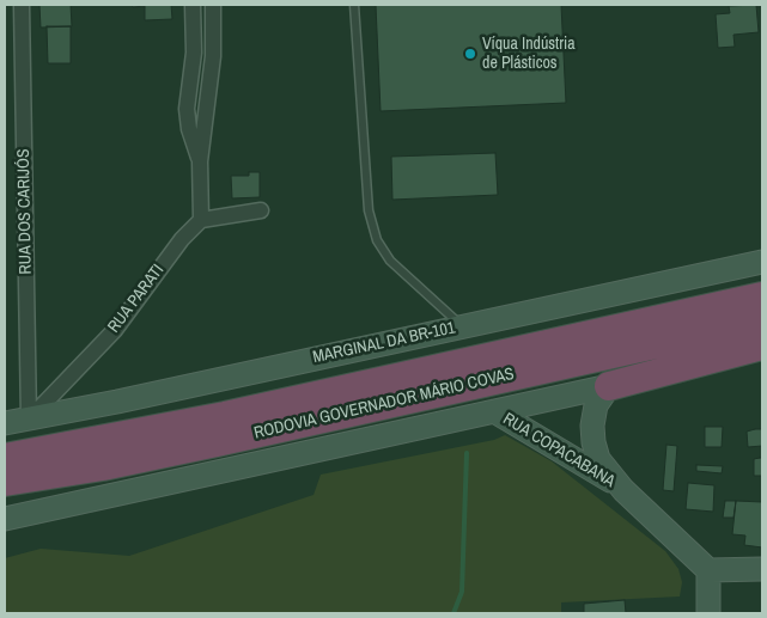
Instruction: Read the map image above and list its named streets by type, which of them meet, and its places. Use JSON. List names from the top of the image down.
{
  "streets": {
    "highway": ["RODOVIA GOVERNADOR MÁRIO COVAS"],
    "main road": ["MARGINAL DA BR-101", "RUA COPACABANA"],
    "street": ["RUA DOS CARIJÓS", "RUA PARATI"]
  },
  "crossings": [
    ["RUA DOS CARIJÓS", "RUA PARATI"],
    ["RUA DOS CARIJÓS", "MARGINAL DA BR-101"],
    ["RUA PARATI", "MARGINAL DA BR-101"]
  ],
  "places": ["Víqua Indústria de Plásticos"]
}
